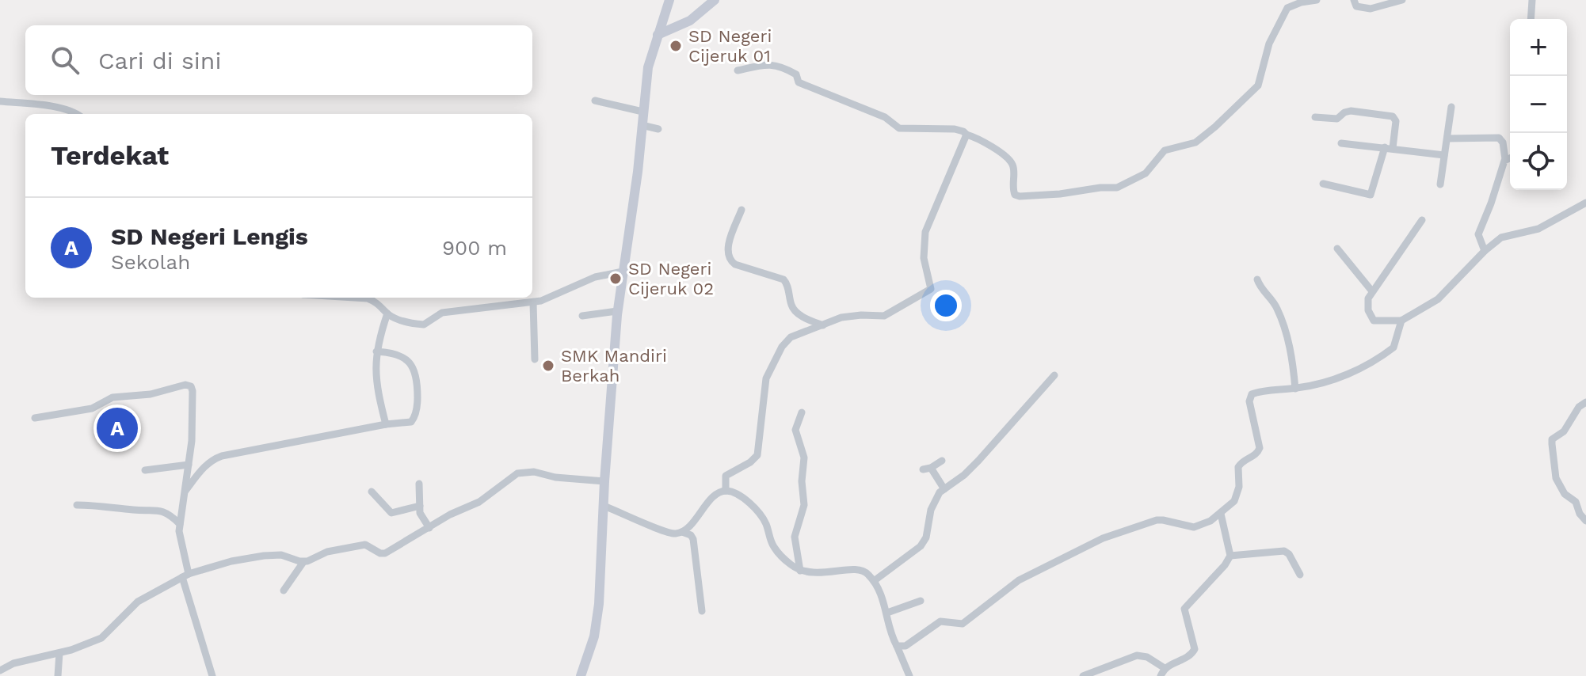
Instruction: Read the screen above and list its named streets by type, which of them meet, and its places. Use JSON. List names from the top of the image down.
{
  "places": ["SD Negeri Cijeruk 01", "SD Negeri Cijeruk 02", "SMK Mandiri Berkah"],
  "page": {
    "map_buttons": ["+", "−"],
    "search": "Cari di sini",
    "heading": "Terdekat",
    "list": [
      {
        "mark": "A",
        "name": "SD Negeri Lengis",
        "note": "Sekolah",
        "value": "900 m"
      }
    ],
    "pins": "A"
  }
}
